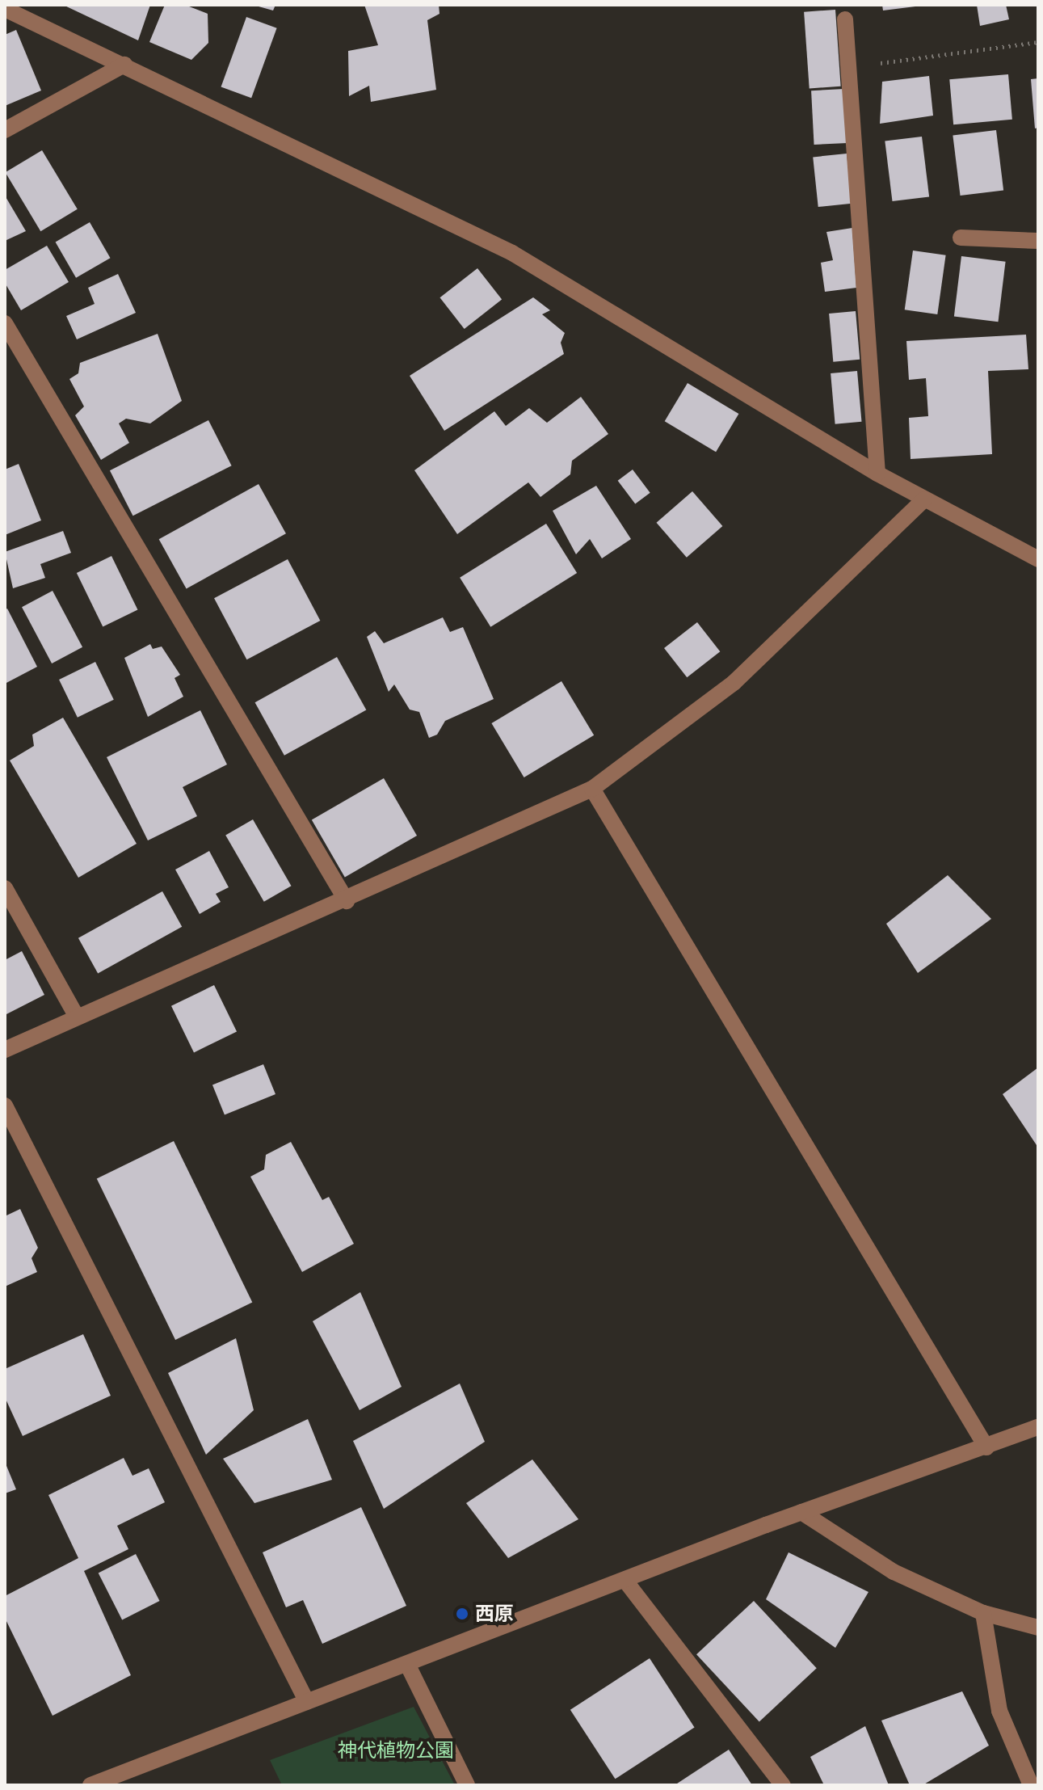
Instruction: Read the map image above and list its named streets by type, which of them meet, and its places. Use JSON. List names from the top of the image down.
{
  "parks": ["神代植物公園"],
  "places": ["西原"]
}
